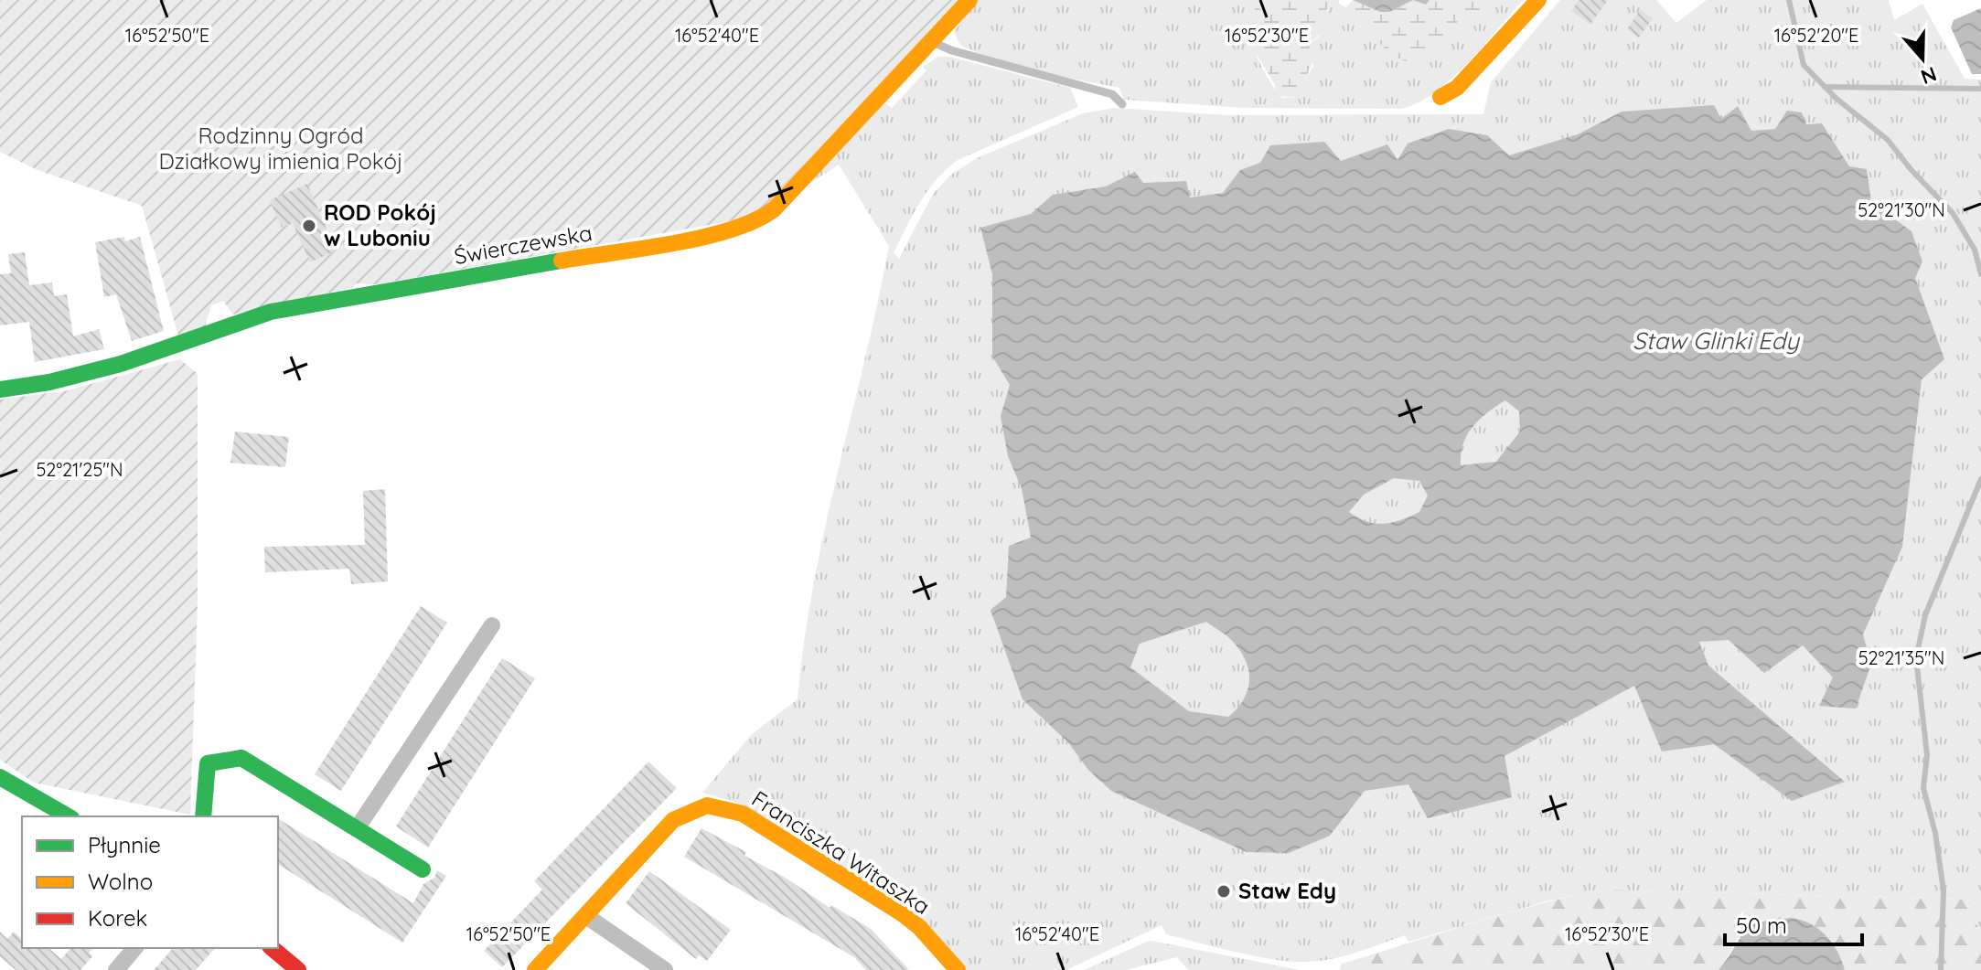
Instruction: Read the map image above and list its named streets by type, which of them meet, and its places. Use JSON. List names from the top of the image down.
{
  "streets": {
    "street": ["Świerczewska", "Franciszka Witaszka"]
  },
  "water": ["Staw Glinki Edy"],
  "parks": ["Rodzinny Ogród Działkowy imienia Pokój"],
  "places": ["ROD Pokój w Luboniu", "Staw Edy"],
  "legend": ["Płynnie", "Wolno", "Korek"],
  "scale_bar": "50 m",
  "north": "bottom",
  "coordinates": [
    "16°52'40\"E",
    "16°52'50\"E",
    "16°52'30\"E",
    "16°52'20\"E",
    "52°21'30\"N",
    "52°21'25\"N",
    "52°21'35\"N"
  ]
}
